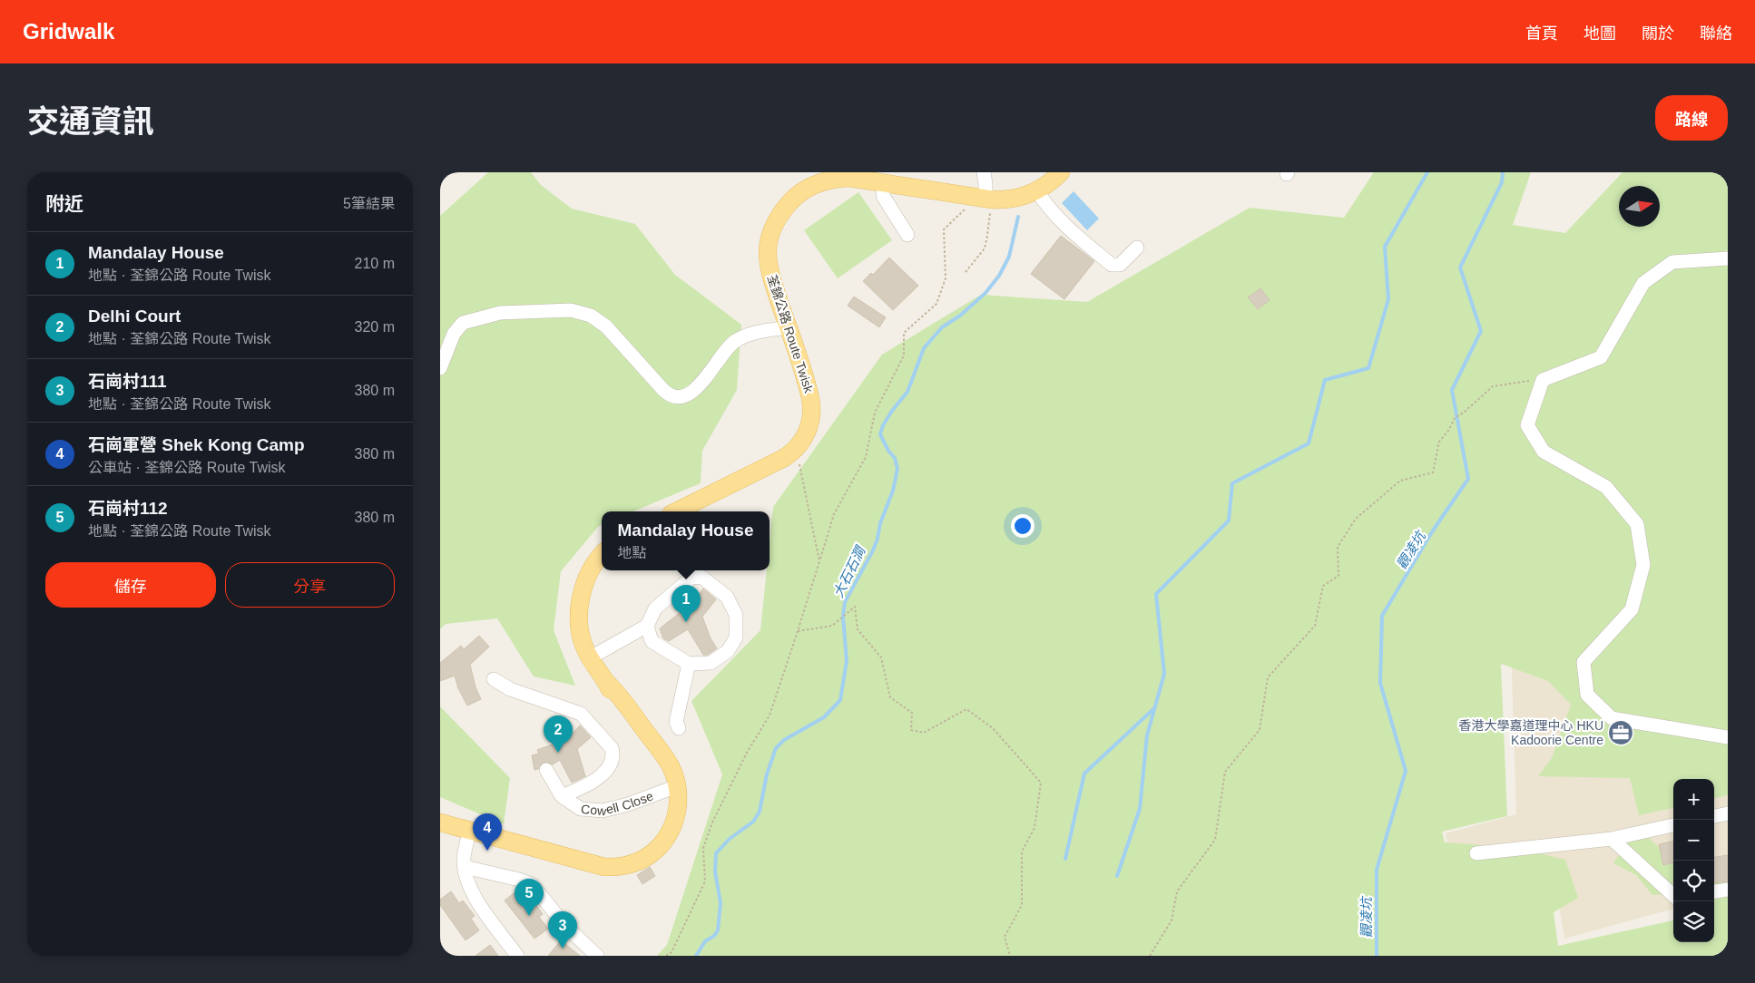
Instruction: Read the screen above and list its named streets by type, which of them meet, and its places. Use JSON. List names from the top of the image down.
{
  "streets": {
    "main road": ["荃錦公路 Route Twisk"],
    "lane": ["Cowell Close"]
  },
  "water": ["觀凌坑", "大石石澗"],
  "places": {
    "office": ["香港大學嘉道理中心 HKU Kadoorie Centre"]
  },
  "north": "right",
  "page": {
    "header": "Gridwalk",
    "nav": [
      "首頁",
      "地圖",
      "關於",
      "聯絡"
    ],
    "title": "交通資訊",
    "buttons": [
      "路線",
      ["儲存", "分享"]
    ],
    "heading": ["附近", "5筆結果"],
    "list": [
      {
        "mark": "1",
        "name": "Mandalay House",
        "note": "地點 · 荃錦公路 Route Twisk",
        "value": "210 m"
      },
      {
        "mark": "2",
        "name": "Delhi Court",
        "note": "地點 · 荃錦公路 Route Twisk",
        "value": "320 m"
      },
      {
        "mark": "3",
        "name": "石崗村111",
        "note": "地點 · 荃錦公路 Route Twisk",
        "value": "380 m"
      },
      {
        "mark": "4",
        "name": "石崗軍營 Shek Kong Camp",
        "note": "公車站 · 荃錦公路 Route Twisk",
        "value": "380 m"
      },
      {
        "mark": "5",
        "name": "石崗村112",
        "note": "地點 · 荃錦公路 Route Twisk",
        "value": "380 m"
      }
    ],
    "popup": ["Mandalay House", "地點"],
    "pins": [
      "1",
      "2",
      "4",
      "5",
      "3"
    ],
    "map_buttons": ["+", "−"]
  }
}
